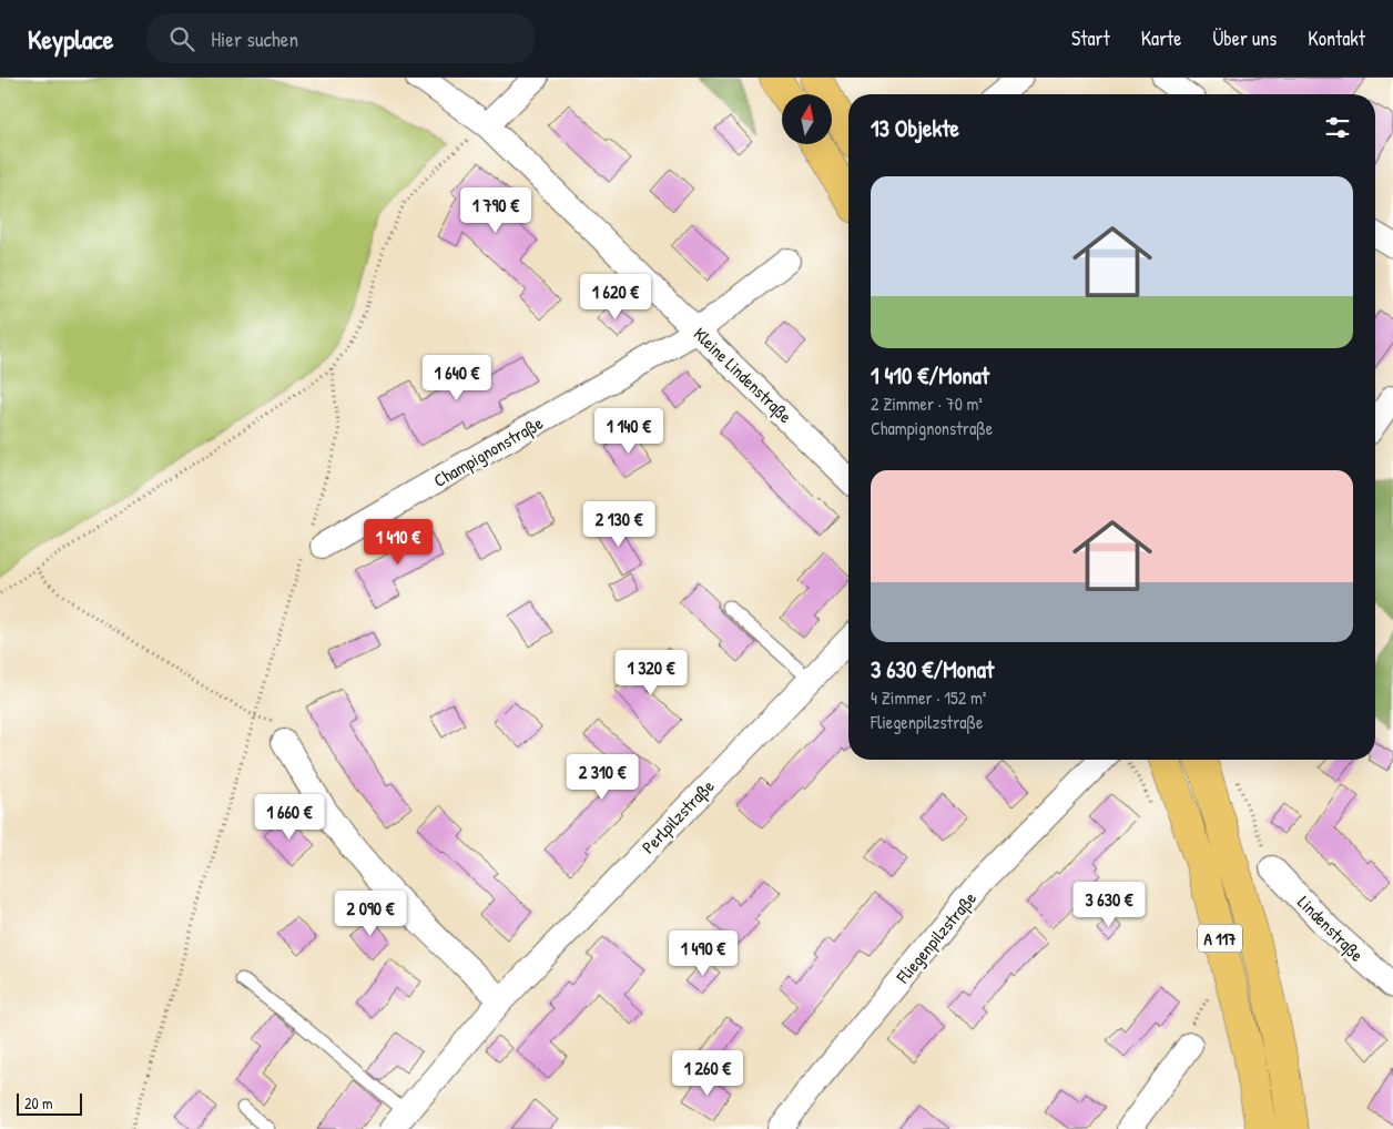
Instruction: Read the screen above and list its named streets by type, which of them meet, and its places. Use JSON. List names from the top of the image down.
{
  "streets": {
    "highway": ["A 117"],
    "street": [
      "Kleine Lindenstraße",
      "Champignonstraße",
      "Perlpilzstraße",
      "Lindenstraße",
      "Fliegenpilzstraße"
    ]
  },
  "crossings": [
    ["Kleine Lindenstraße", "Champignonstraße"]
  ],
  "scale_bar": "20 m",
  "north": "top",
  "page": {
    "header": "Keyplace",
    "search": "Hier suchen",
    "nav": [
      "Start",
      "Karte",
      "Über uns",
      "Kontakt"
    ],
    "heading": "13 Objekte",
    "list": [
      {
        "name": "1 410 €/Monat",
        "note": "2 Zimmer · 70 m² · Champignonstraße"
      },
      {
        "name": "3 630 €/Monat",
        "note": "4 Zimmer · 152 m² · Fliegenpilzstraße"
      }
    ],
    "price": [
      "1 790 €",
      "1 620 €",
      "1 640 €",
      "1 140 €",
      "2 130 €",
      "1 410 €",
      "1 320 €",
      "2 310 €",
      "1 660 €",
      "3 630 €",
      "2 090 €",
      "1 490 €",
      "1 260 €"
    ],
    "scale": "20 m"
  }
}
